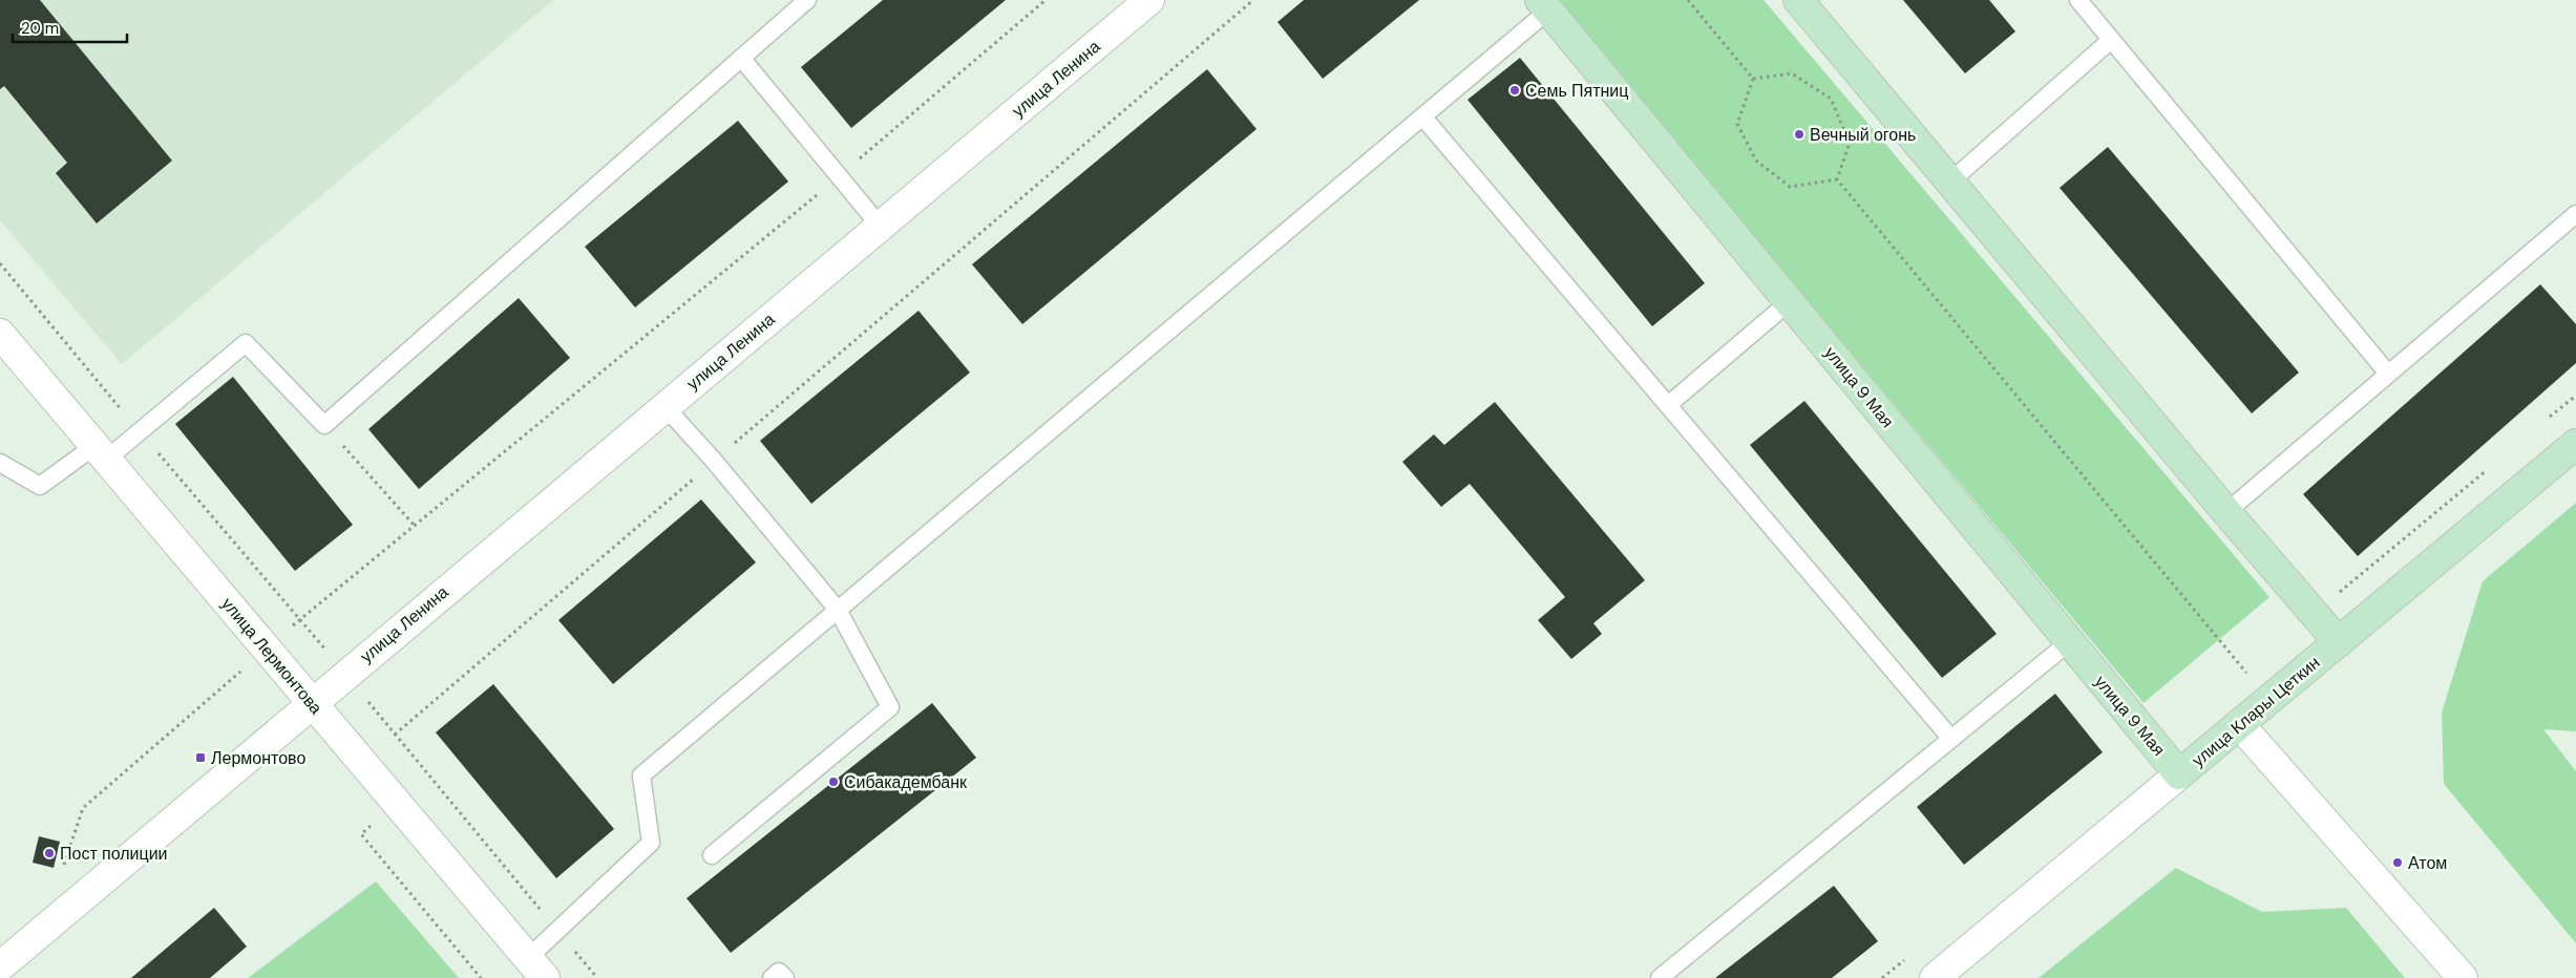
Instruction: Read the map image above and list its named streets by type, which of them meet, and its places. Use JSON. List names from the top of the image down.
{
  "streets": {
    "street": [
      "улица Ленина",
      "улица 9 Мая",
      "улица Лермонтова",
      "улица Клары Цеткин"
    ]
  },
  "crossings": [
    ["улица Ленина", "улица Лермонтова"],
    ["улица 9 Мая", "улица Клары Цеткин"]
  ],
  "places": {
    "other": [
      "Семь Пятниц",
      "Вечный огонь",
      "Сибакадембанк",
      "Пост полиции",
      "Атом"
    ],
    "transit": ["Лермонтово"]
  },
  "scale_bar": "20 m"
}
